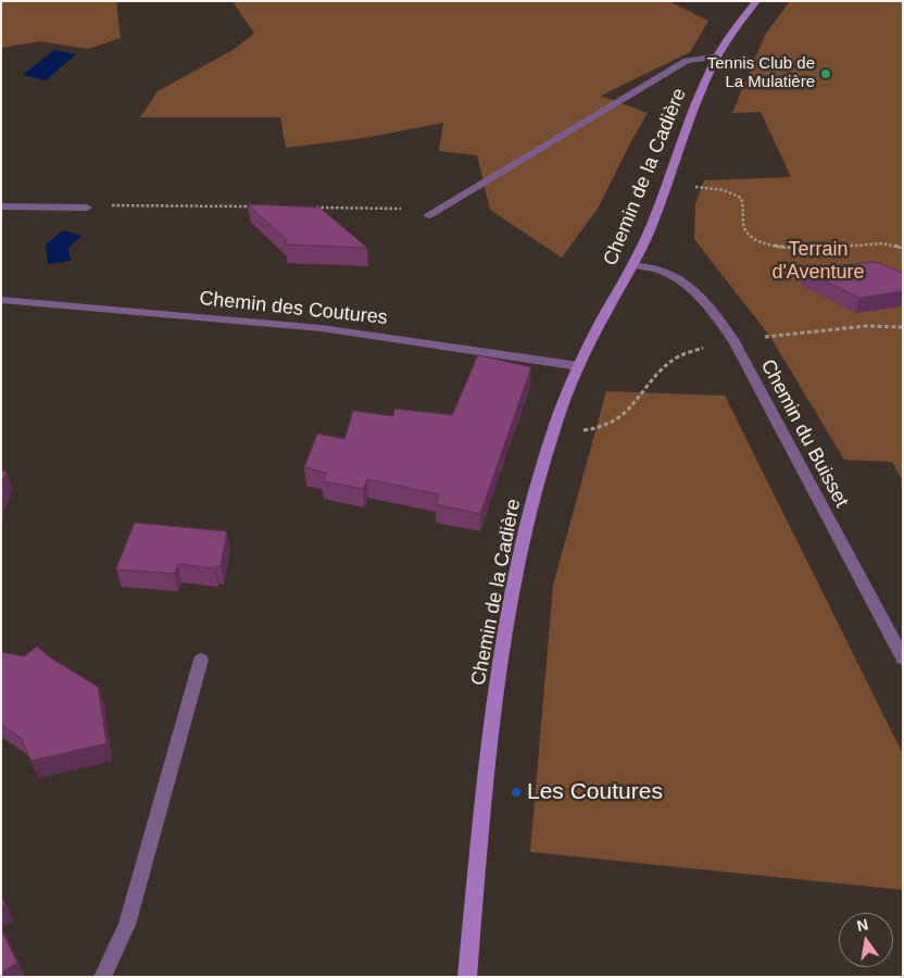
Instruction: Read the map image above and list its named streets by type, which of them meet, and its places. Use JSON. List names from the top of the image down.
{
  "streets": {
    "street": ["Chemin de la Cadière", "Chemin des Coutures", "Chemin du Buisset"]
  },
  "crossings": [
    ["Chemin de la Cadière", "Chemin des Coutures"],
    ["Chemin de la Cadière", "Chemin du Buisset"]
  ],
  "parks": ["Terrain d'Aventure"],
  "places": ["Tennis Club de La Mulatière", "Les Coutures"],
  "north": "top"
}
